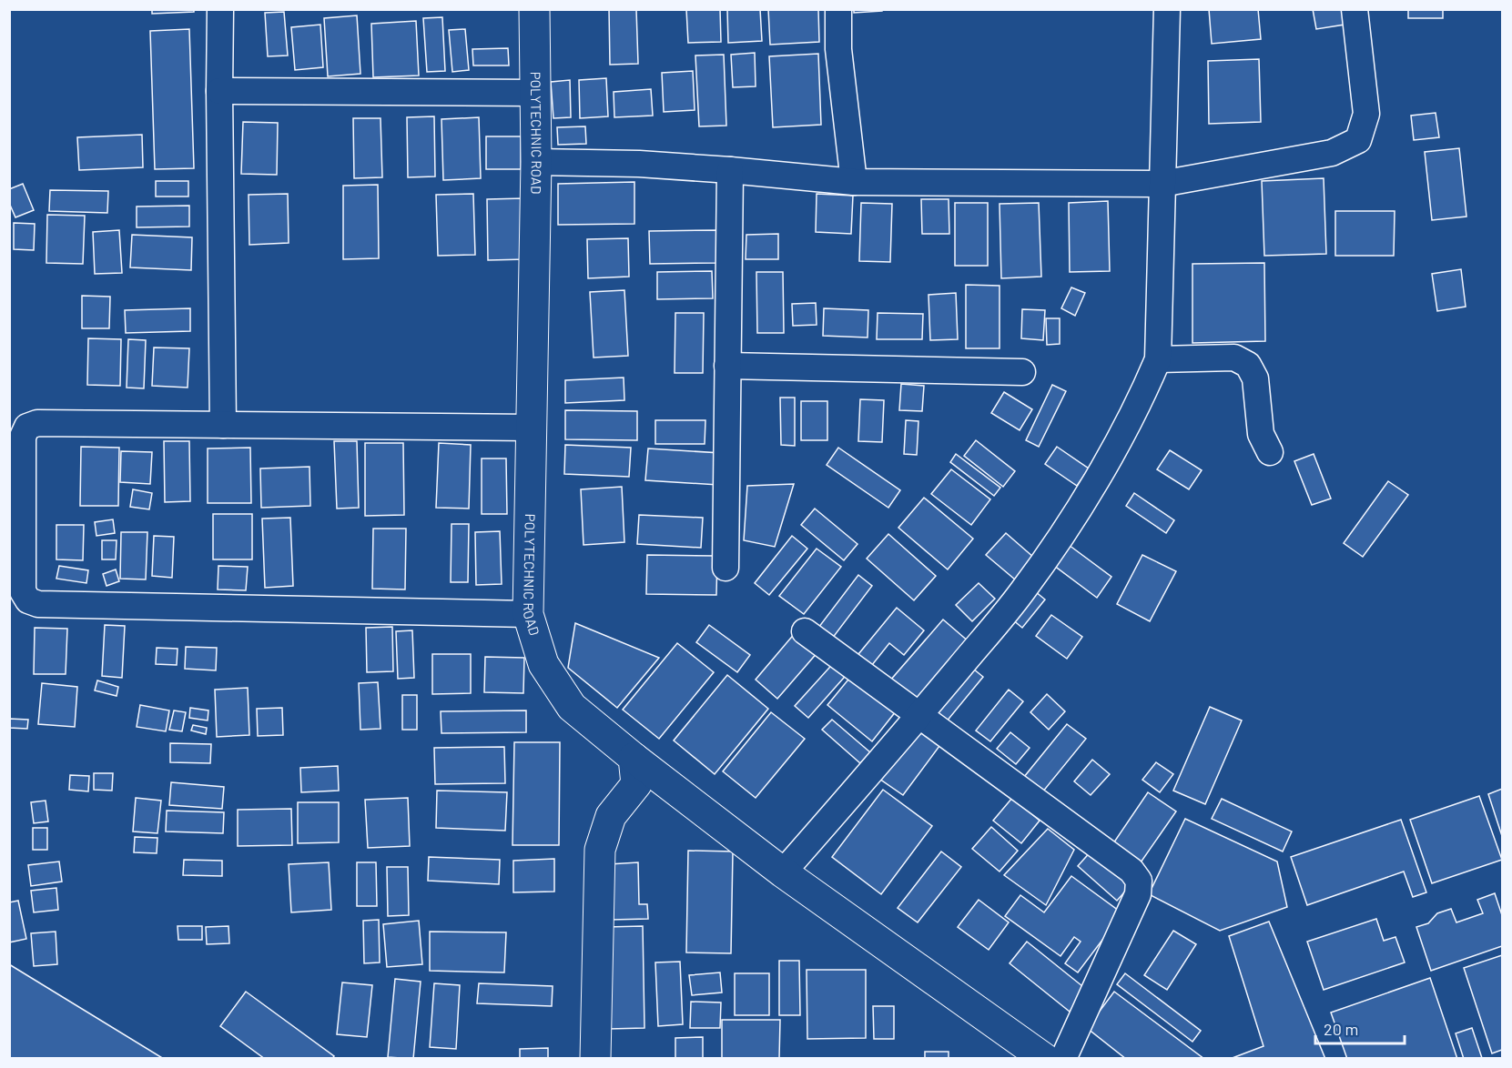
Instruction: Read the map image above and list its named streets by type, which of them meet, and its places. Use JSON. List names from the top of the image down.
{
  "streets": {
    "street": ["POLYTECHNIC ROAD"]
  },
  "scale_bar": "20 m"
}
